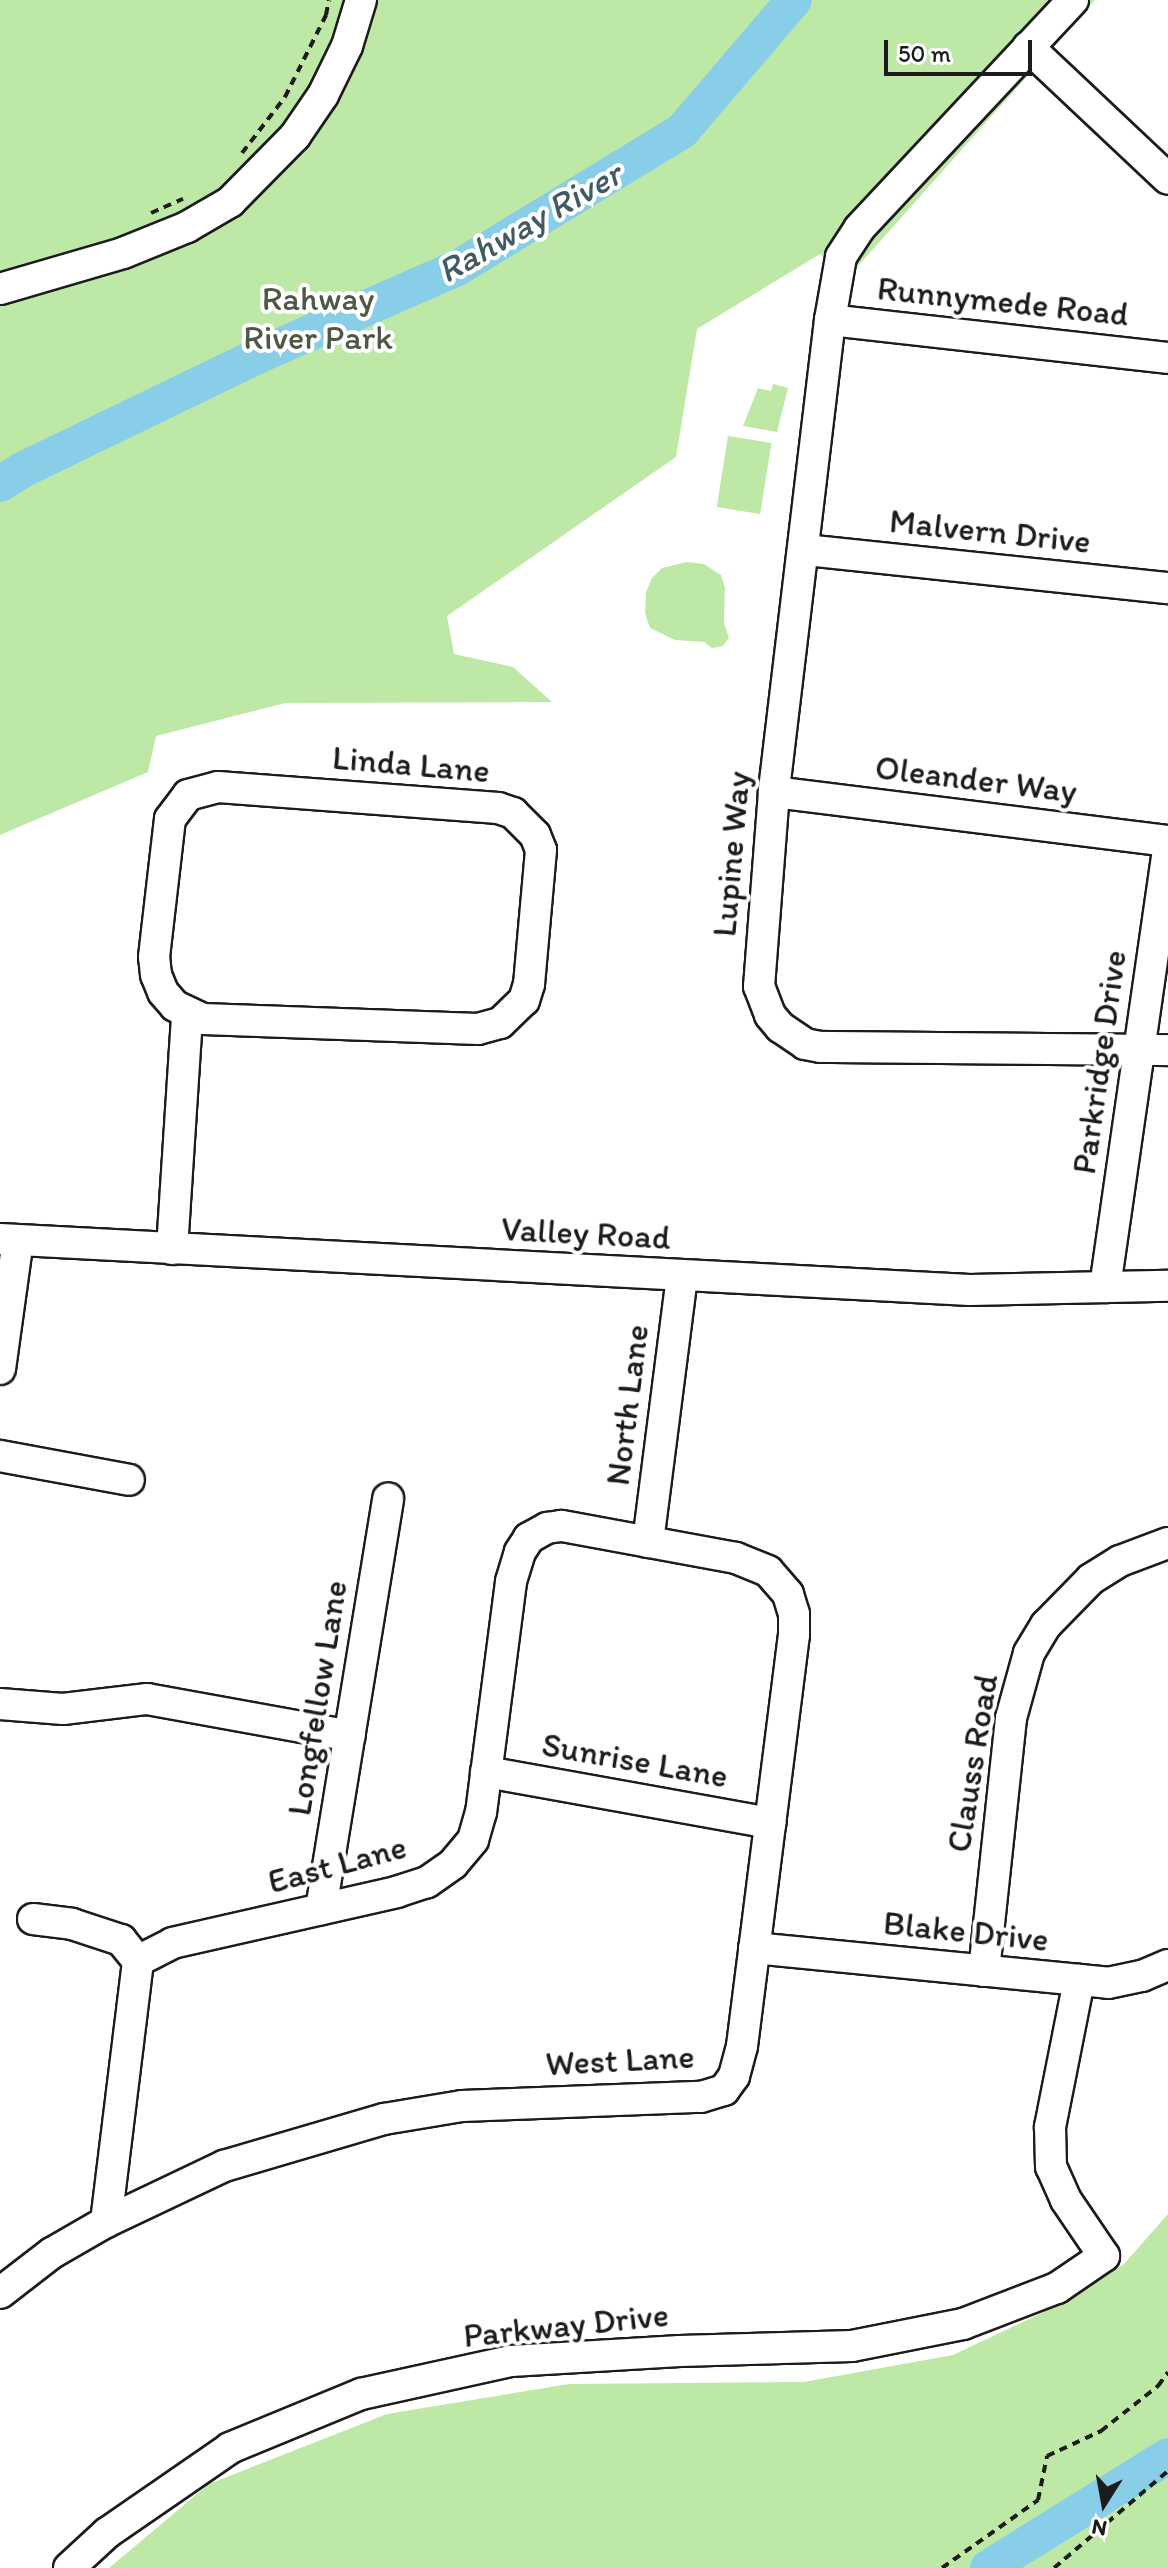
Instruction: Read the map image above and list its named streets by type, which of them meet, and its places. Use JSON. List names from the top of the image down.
{
  "streets": {
    "street": [
      "Runnymede Road",
      "Malvern Drive",
      "Linda Lane",
      "Oleander Way",
      "Lupine Way",
      "Parkridge Drive",
      "Valley Road",
      "North Lane",
      "Longfellow Lane",
      "Sunrise Lane",
      "Clauss Road",
      "East Lane",
      "Blake Drive",
      "West Lane",
      "Parkway Drive"
    ]
  },
  "crossings": [
    ["Runnymede Road", "Lupine Way"],
    ["Malvern Drive", "Lupine Way"],
    ["Oleander Way", "Lupine Way"],
    ["Lupine Way", "Parkridge Drive"],
    ["Parkridge Drive", "Valley Road"],
    ["Valley Road", "North Lane"],
    ["North Lane", "East Lane"],
    ["North Lane", "West Lane"],
    ["Longfellow Lane", "East Lane"],
    ["Sunrise Lane", "East Lane"],
    ["Sunrise Lane", "West Lane"],
    ["Clauss Road", "Blake Drive"],
    ["East Lane", "West Lane"],
    ["Blake Drive", "West Lane"],
    ["Blake Drive", "Parkway Drive"]
  ],
  "water": ["Rahway River"],
  "parks": ["Rahway River Park"],
  "scale_bar": "50 m",
  "north": "bottom"
}
